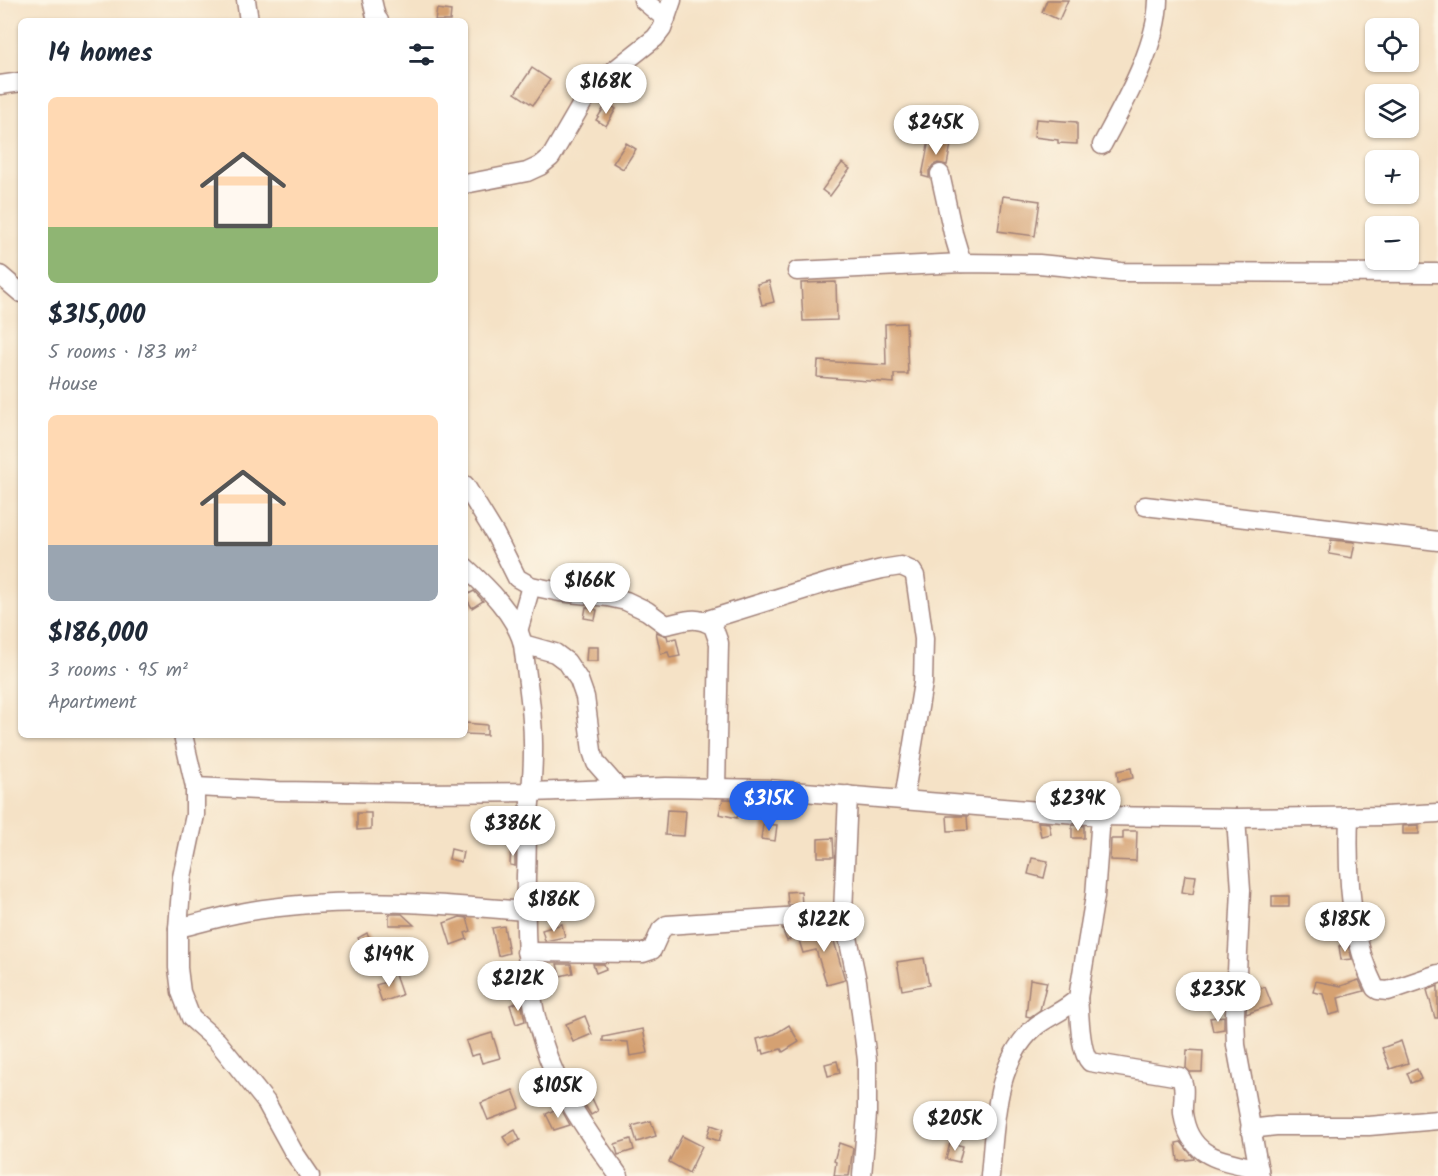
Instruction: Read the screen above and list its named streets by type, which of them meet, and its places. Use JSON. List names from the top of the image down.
{
  "page": {
    "map_buttons": ["+", "−"],
    "heading": "14 homes",
    "price": [
      "$168K",
      "$245K",
      "$166K",
      "$315K",
      "$239K",
      "$386K",
      "$186K",
      "$122K",
      "$185K",
      "$149K",
      "$212K",
      "$235K",
      "$105K",
      "$205K"
    ],
    "list": [
      {
        "name": "$315,000",
        "note": "5 rooms · 183 m² · House"
      },
      {
        "name": "$186,000",
        "note": "3 rooms · 95 m² · Apartment"
      }
    ]
  }
}
